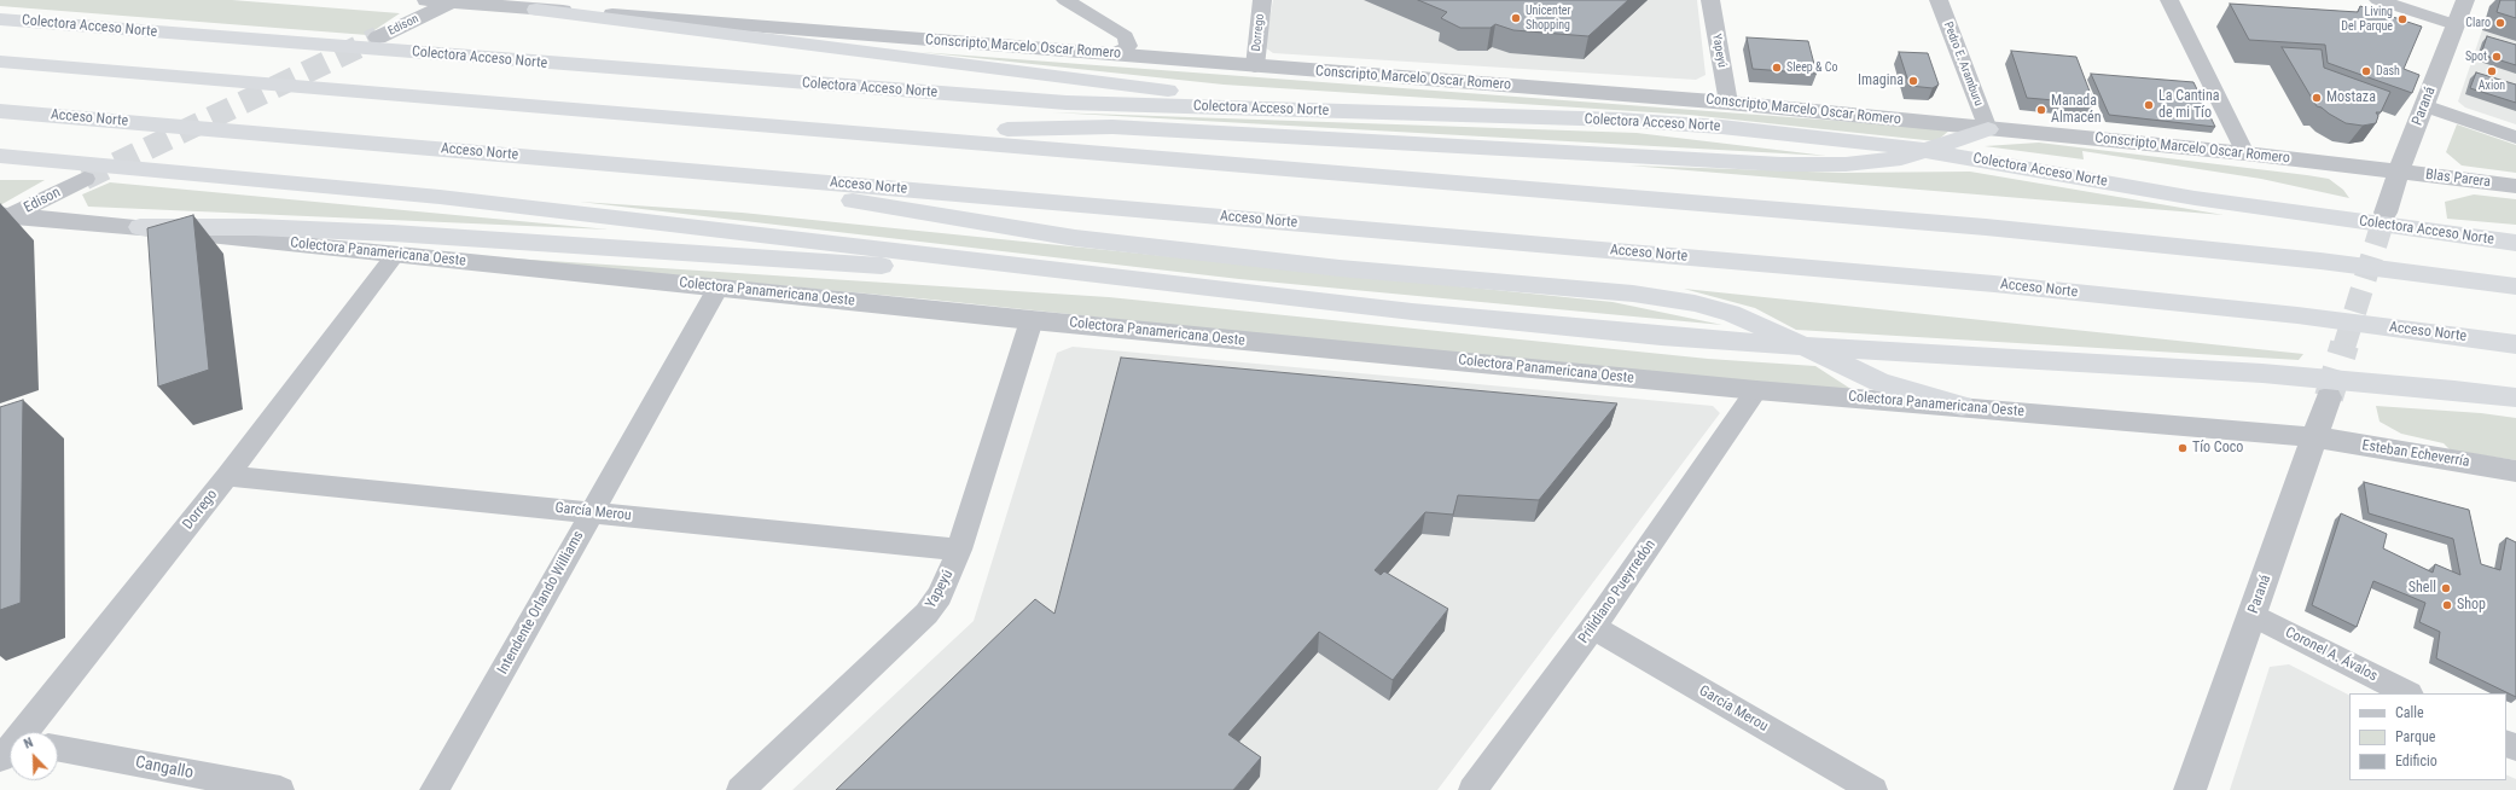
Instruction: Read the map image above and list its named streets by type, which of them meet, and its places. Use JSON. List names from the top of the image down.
{
  "streets": {
    "highway": ["Colectora Acceso Norte", "Acceso Norte"],
    "street": [
      "Edison",
      "Dorrego",
      "Conscripto Marcelo Oscar Romero",
      "Yapeyú",
      "Pedro E. Aramburu",
      "Paraná",
      "Blas Parera",
      "Colectora Panamericana Oeste",
      "Esteban Echeverría",
      "García Merou",
      "Prilidiano Pueyrredón",
      "Intendente Orlando Williams",
      "Coronel A. Ávalos",
      "Cangallo"
    ]
  },
  "crossings": [
    ["Edison", "Colectora Acceso Norte"],
    ["Edison", "Conscripto Marcelo Oscar Romero"],
    ["Edison", "Colectora Panamericana Oeste"],
    ["Dorrego", "Conscripto Marcelo Oscar Romero"],
    ["Dorrego", "Colectora Panamericana Oeste"],
    ["Dorrego", "García Merou"],
    ["Conscripto Marcelo Oscar Romero", "Yapeyú"],
    ["Conscripto Marcelo Oscar Romero", "Pedro E. Aramburu"],
    ["Conscripto Marcelo Oscar Romero", "Paraná"],
    ["Conscripto Marcelo Oscar Romero", "Blas Parera"],
    ["Yapeyú", "Colectora Panamericana Oeste"],
    ["Yapeyú", "García Merou"],
    ["Paraná", "Blas Parera"],
    ["Paraná", "Colectora Panamericana Oeste"],
    ["Paraná", "Esteban Echeverría"],
    ["Paraná", "Coronel A. Ávalos"],
    ["Colectora Panamericana Oeste", "Esteban Echeverría"],
    ["Colectora Panamericana Oeste", "Prilidiano Pueyrredón"],
    ["Colectora Panamericana Oeste", "Intendente Orlando Williams"],
    ["García Merou", "Prilidiano Pueyrredón"],
    ["García Merou", "Intendente Orlando Williams"]
  ],
  "places": [
    "Unicenter Shopping",
    "Living Del Parque",
    "Claro",
    "Spot",
    "Sleep & Co",
    "Dash",
    "Axion",
    "Imagina",
    "Mostaza",
    "La Cantina de mi Tío",
    "Manada Almacén",
    "Tío Coco",
    "Shell",
    "Shop"
  ],
  "legend": ["Calle", "Parque", "Edificio"],
  "north": "top left"
}
